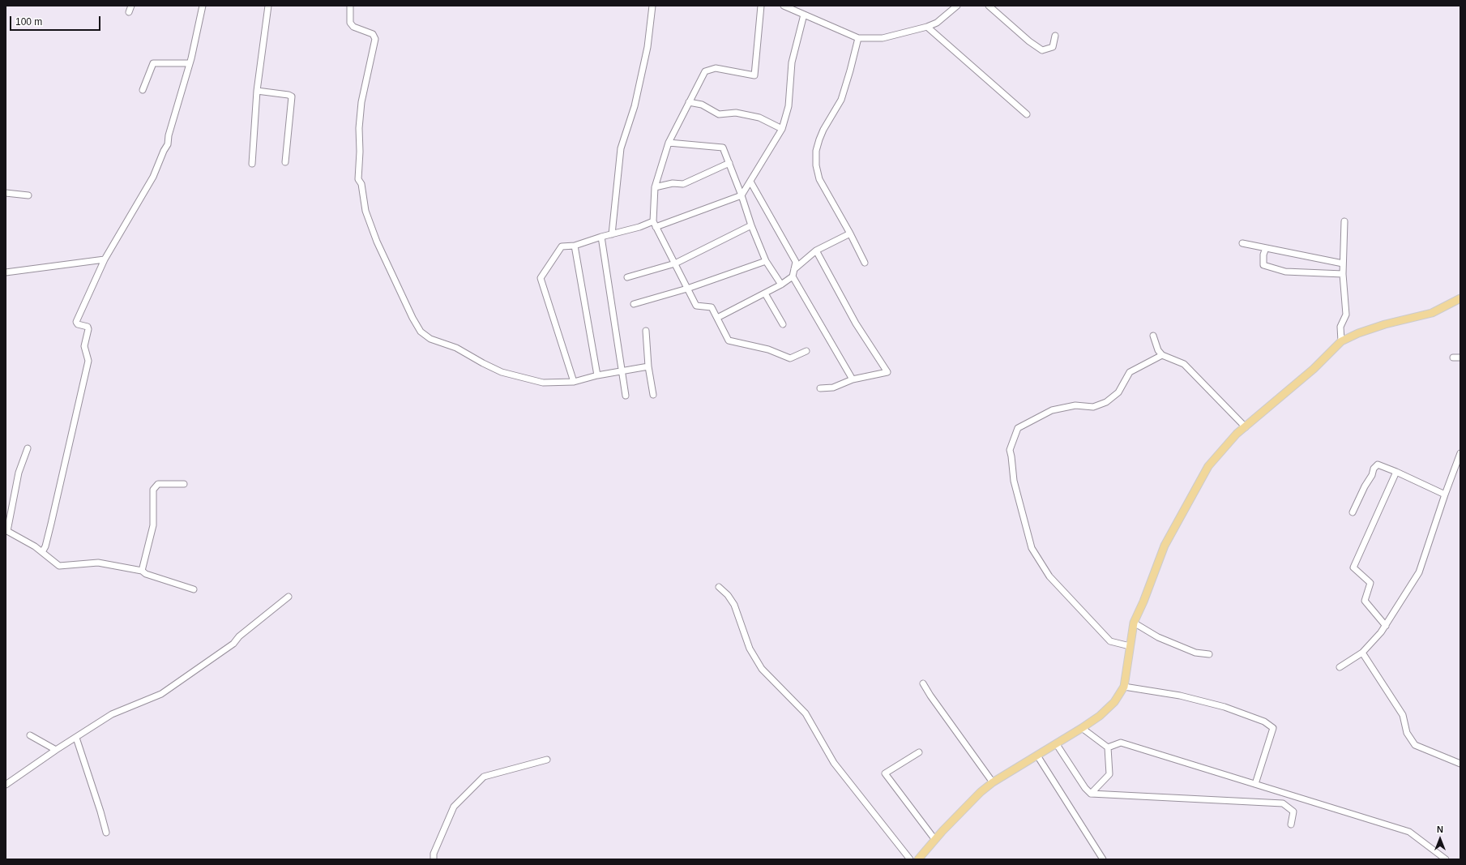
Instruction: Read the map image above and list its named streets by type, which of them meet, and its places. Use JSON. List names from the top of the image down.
{
  "scale_bar": "100 m",
  "north": "top"
}
